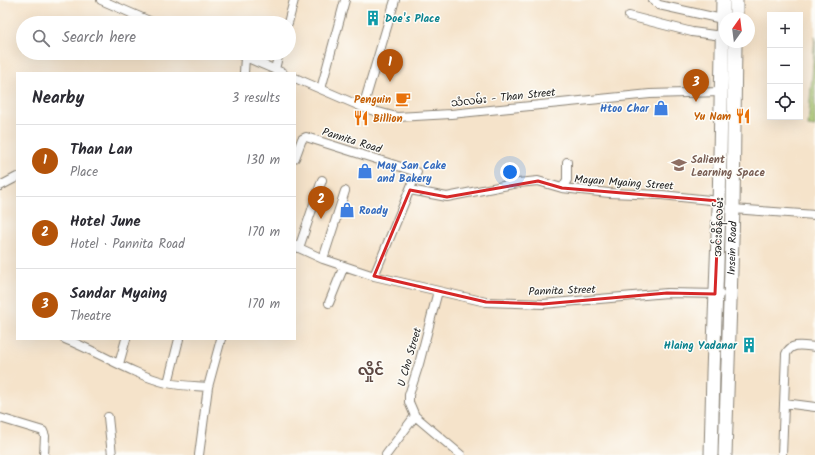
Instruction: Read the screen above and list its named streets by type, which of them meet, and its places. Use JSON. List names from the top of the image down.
{
  "streets": {
    "main road": ["အင်းစိန်လမ်း", "Insein Road"],
    "street": [
      "သံလမ်း - Than Street",
      "Pannita Road",
      "Mayan Myaing Street",
      "Pannita Street",
      "U Cho Street"
    ]
  },
  "crossings": [
    ["သံလမ်း - Than Street", "အင်းစိန်လမ်း"],
    ["Pannita Road", "Mayan Myaing Street"],
    ["Mayan Myaing Street", "အင်းစိန်လမ်း"],
    ["အင်းစိန်လမ်း", "Pannita Street"],
    ["Insein Road", "Pannita Street"],
    ["Pannita Street", "U Cho Street"]
  ],
  "districts": ["လှိုင်"],
  "places": {
    "building": ["Doe's Place", "Hlaing Yadanar"],
    "cafe": ["Penguin"],
    "shop": ["Htoo Char", "May San Cake and Bakery", "Roady"],
    "restaurant": ["Yu Nam", "Billion"],
    "school or university": ["Salient Learning Space"]
  },
  "north": "top",
  "page": {
    "map_buttons": ["+", "−"],
    "search": "Search here",
    "pins": ["1", "3", "2"],
    "heading": ["Nearby", "3 results"],
    "list": [
      {
        "mark": "1",
        "name": "Than Lan",
        "note": "Place",
        "value": "130 m"
      },
      {
        "mark": "2",
        "name": "Hotel June",
        "note": "Hotel · Pannita Road",
        "value": "170 m"
      },
      {
        "mark": "3",
        "name": "Sandar Myaing",
        "note": "Theatre",
        "value": "170 m"
      }
    ]
  }
}
